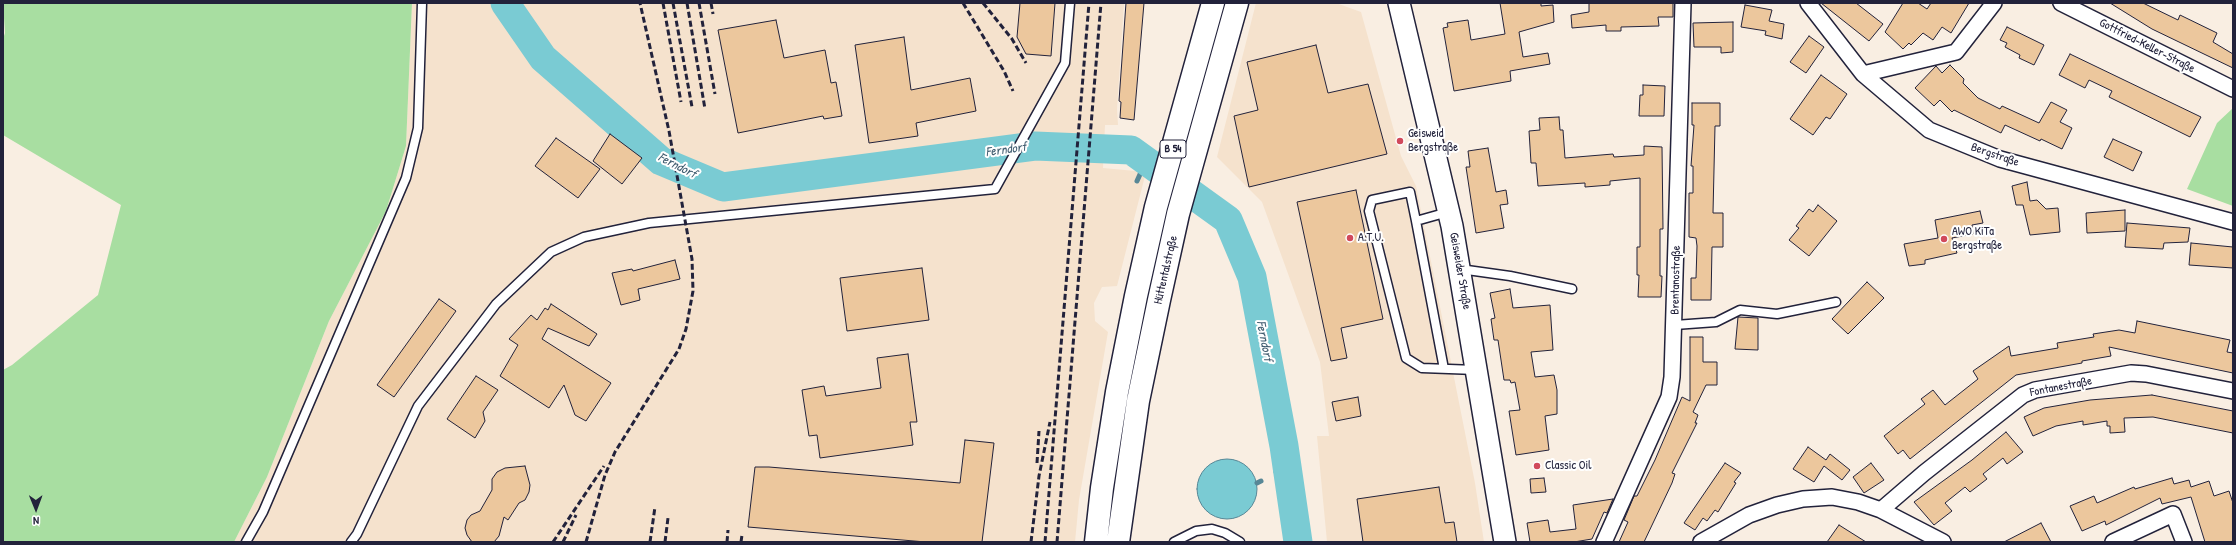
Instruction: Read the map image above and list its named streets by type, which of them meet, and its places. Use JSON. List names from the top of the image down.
{
  "streets": {
    "highway": ["B 54", "Hüttentalstraße"],
    "main road": ["Geisweider Straße"],
    "street": [
      "Gottfried-Keller-Straße",
      "Bergstraße",
      "Brentanostraße",
      "Fontanestraße"
    ]
  },
  "water": ["Ferndorf"],
  "places": [
    "Geisweid Bergstraße",
    "A.T.U.",
    "AWO KiTa Bergstraße",
    "Classic Oil"
  ],
  "north": "bottom"
}
